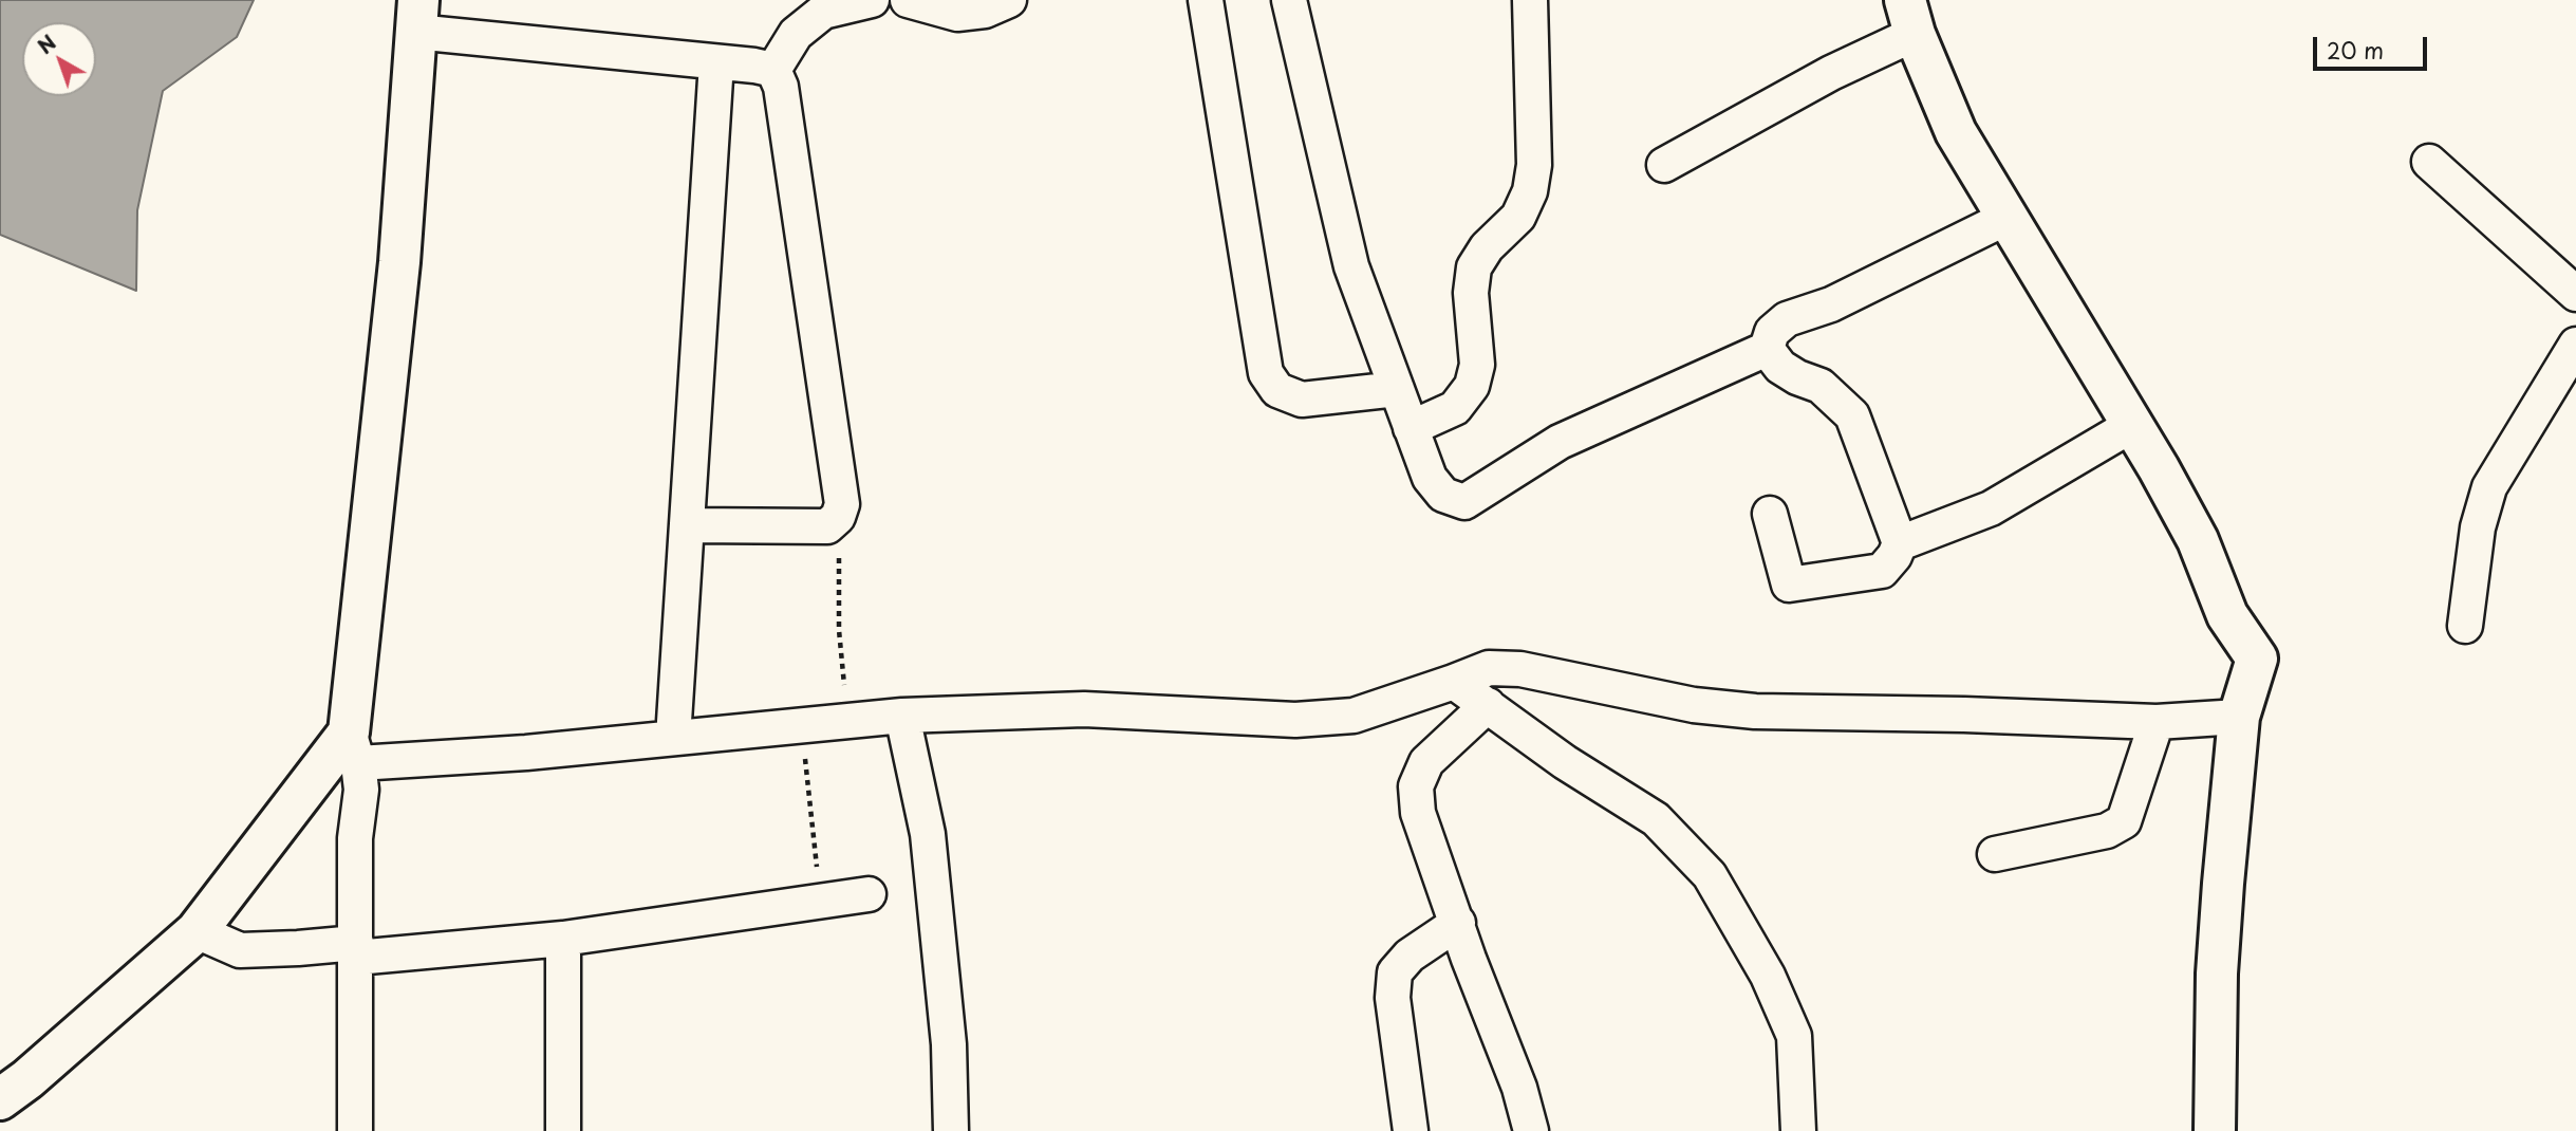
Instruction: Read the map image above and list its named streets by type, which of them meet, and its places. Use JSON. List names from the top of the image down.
{
  "scale_bar": "20 m",
  "north": "top left"
}
